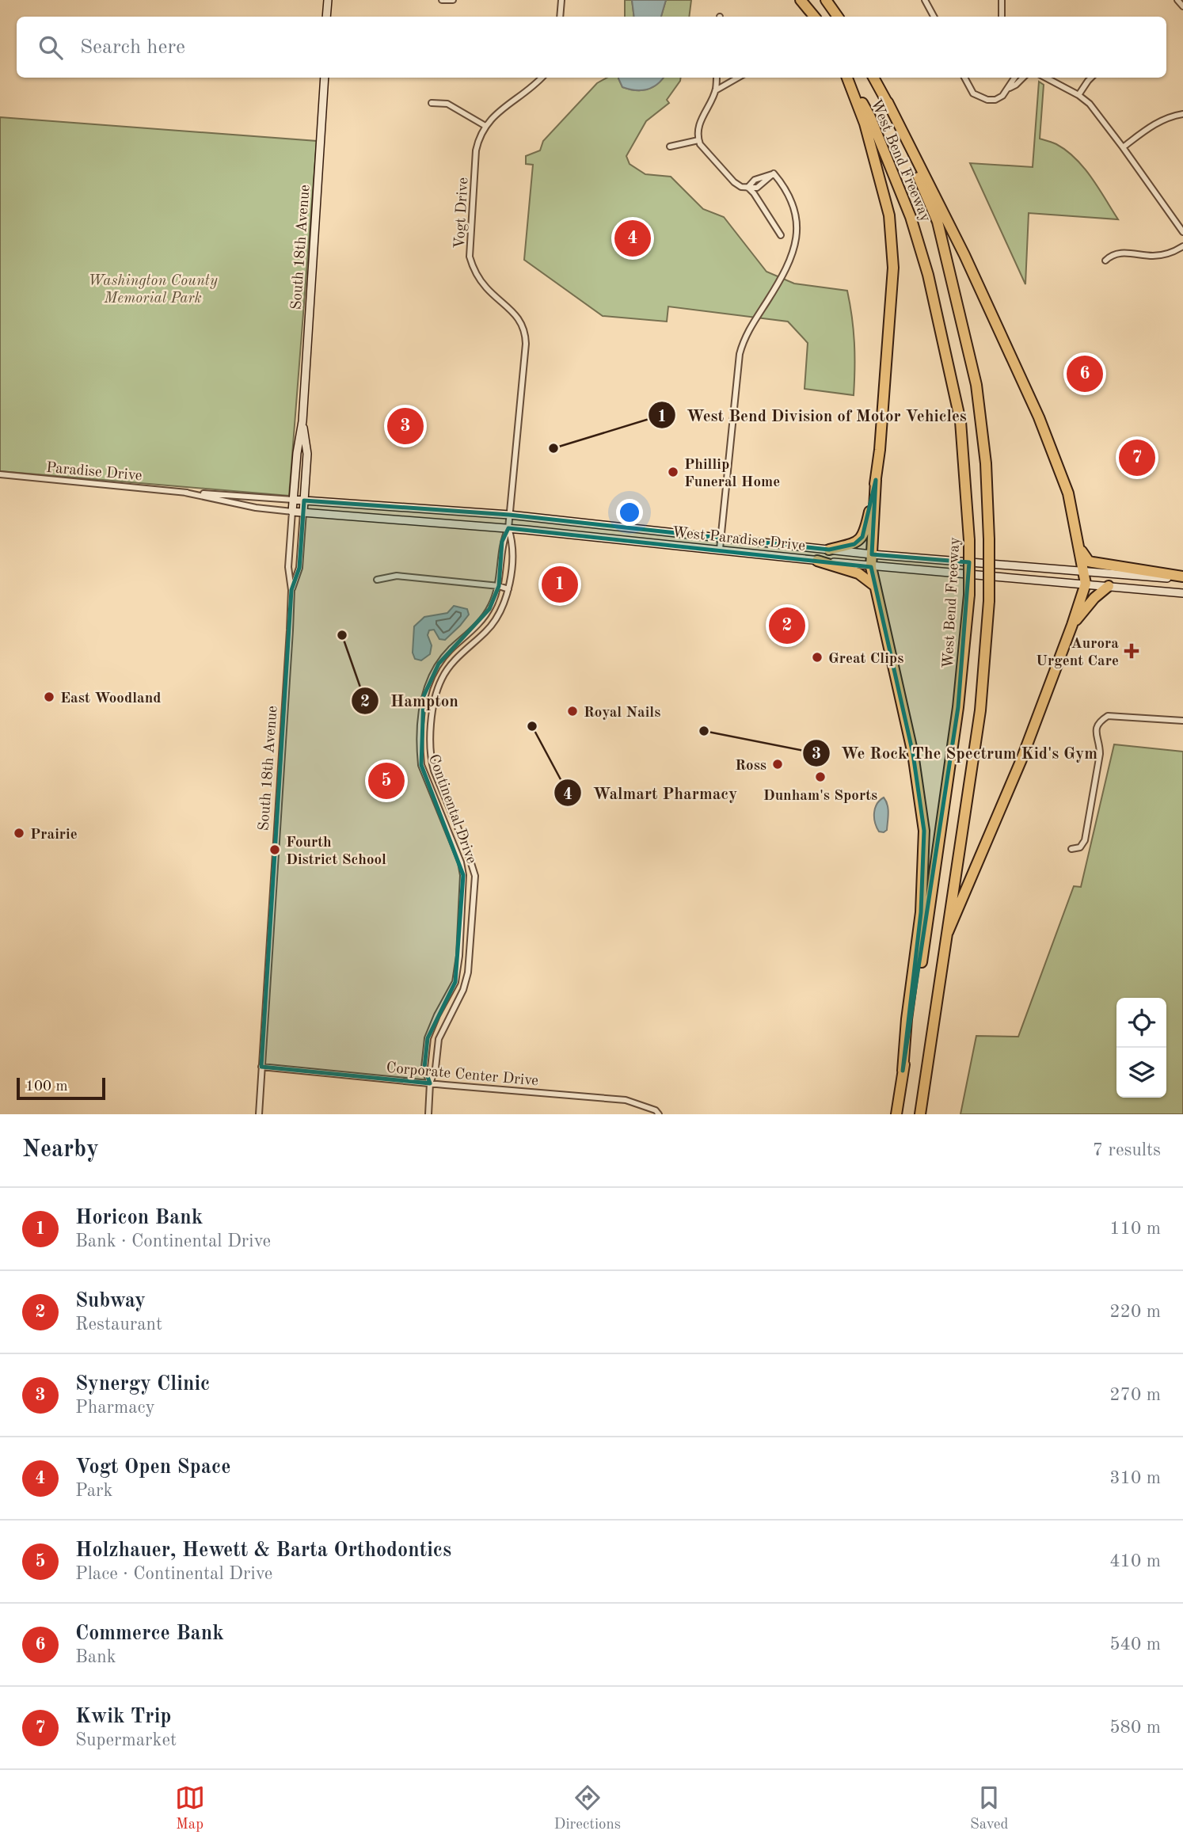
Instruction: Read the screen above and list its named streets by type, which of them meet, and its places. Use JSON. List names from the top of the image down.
{
  "streets": {
    "highway": ["West Bend Freeway"],
    "street": [
      "Vogt Drive",
      "South 18th Avenue",
      "Paradise Drive",
      "West Paradise Drive",
      "Continental Drive",
      "Corporate Center Drive"
    ]
  },
  "crossings": [
    ["Vogt Drive", "West Paradise Drive"],
    ["Vogt Drive", "Continental Drive"],
    ["South 18th Avenue", "Paradise Drive"],
    ["South 18th Avenue", "West Paradise Drive"],
    ["South 18th Avenue", "Corporate Center Drive"],
    ["Paradise Drive", "West Paradise Drive"],
    ["West Paradise Drive", "Continental Drive"],
    ["Continental Drive", "Corporate Center Drive"]
  ],
  "parks": ["Washington County Memorial Park"],
  "places": {
    "other": [
      "West Bend Division of Motor Vehicles",
      "Phillip Funeral Home",
      "Hampton",
      "Great Clips",
      "East Woodland",
      "Royal Nails",
      "Walmart Pharmacy",
      "We Rock The Spectrum Kid's Gym",
      "Ross",
      "Dunham's Sports",
      "Prairie",
      "Fourth District School"
    ],
    "health": ["Aurora Urgent Care"]
  },
  "scale_bar": "100 m",
  "page": {
    "search": "Search here",
    "pins": [
      "4",
      "6",
      "3",
      "7",
      "1",
      "2",
      "5"
    ],
    "scale": "100 m",
    "heading": ["Nearby", "7 results"],
    "list": [
      {
        "mark": "1",
        "name": "Horicon Bank",
        "note": "Bank · Continental Drive",
        "value": "110 m"
      },
      {
        "mark": "2",
        "name": "Subway",
        "note": "Restaurant",
        "value": "220 m"
      },
      {
        "mark": "3",
        "name": "Synergy Clinic",
        "note": "Pharmacy",
        "value": "270 m"
      },
      {
        "mark": "4",
        "name": "Vogt Open Space",
        "note": "Park",
        "value": "310 m"
      },
      {
        "mark": "5",
        "name": "Holzhauer, Hewett & Barta Orthodontics",
        "note": "Place · Continental Drive",
        "value": "410 m"
      },
      {
        "mark": "6",
        "name": "Commerce Bank",
        "note": "Bank",
        "value": "540 m"
      },
      {
        "mark": "7",
        "name": "Kwik Trip",
        "note": "Supermarket",
        "value": "580 m"
      }
    ],
    "nav": ["Map", "Directions", "Saved"]
  }
}
